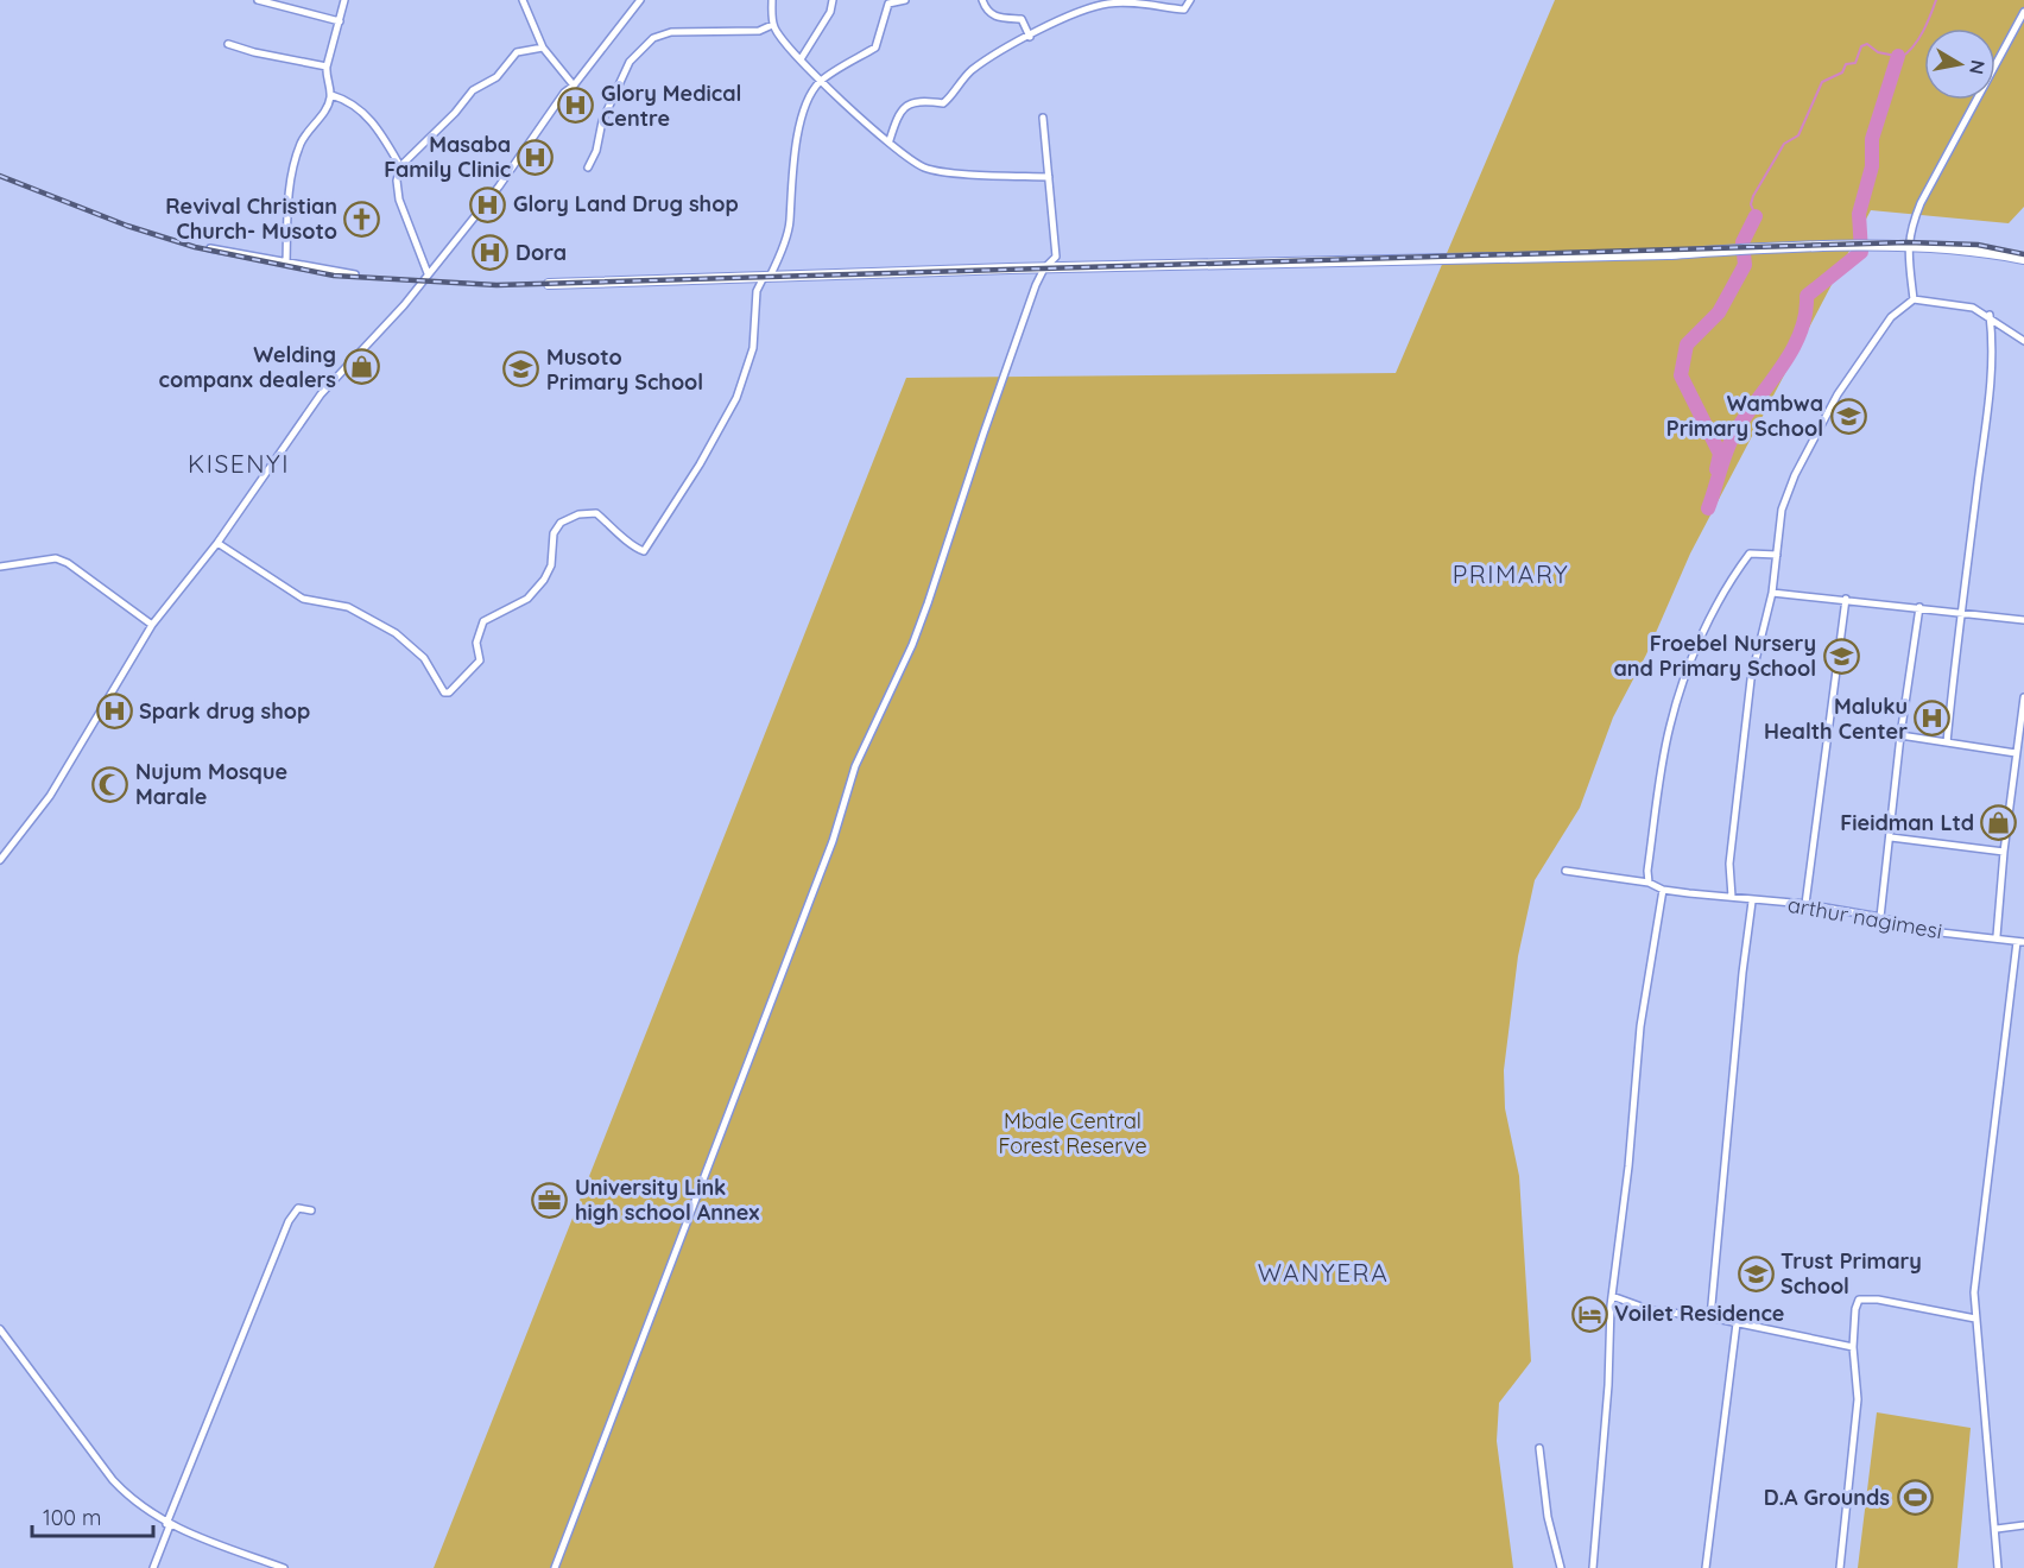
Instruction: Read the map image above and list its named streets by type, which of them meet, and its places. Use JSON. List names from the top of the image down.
{
  "streets": {
    "street": ["arthur nagimesi"]
  },
  "districts": ["KISENYI", "PRIMARY", "WANYERA"],
  "parks": ["Mbale Central Forest Reserve"],
  "places": {
    "hospital": [
      "Glory Medical Centre",
      "Masaba Family Clinic",
      "Glory Land Drug shop",
      "Dora",
      "Spark drug shop",
      "Maluku Health Center"
    ],
    "church": ["Revival Christian Church- Musoto"],
    "shop": ["Welding companx dealers", "Fieidman Ltd"],
    "school or university": [
      "Musoto Primary School",
      "Wambwa Primary School",
      "Froebel Nursery and Primary School",
      "Trust Primary School"
    ],
    "mosque": ["Nujum Mosque Marale"],
    "office": ["University Link high school Annex"],
    "hotel": ["Voilet Residence"],
    "sports": ["D.A Grounds"]
  },
  "scale_bar": "100 m",
  "north": "right"
}
